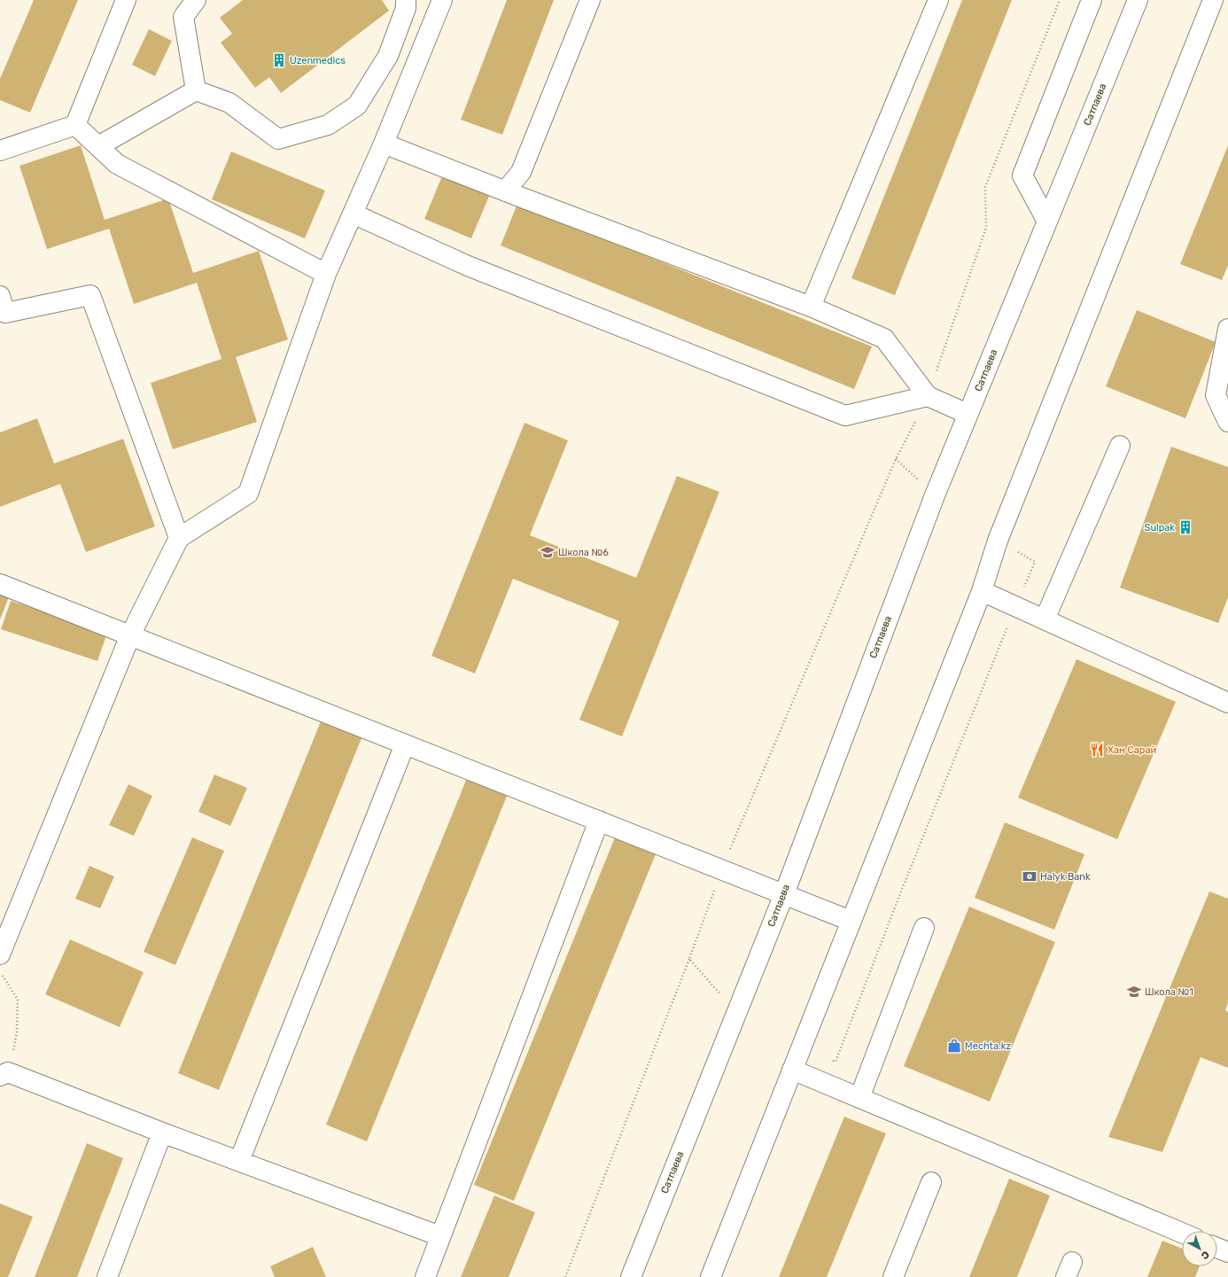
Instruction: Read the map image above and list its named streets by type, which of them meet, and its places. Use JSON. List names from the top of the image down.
{
  "streets": {
    "street": ["Сатпаева"]
  },
  "places": {
    "building": ["Uzenmedics", "Sulpak"],
    "school or university": ["Школа №6", "Школа №1"],
    "restaurant": ["Хан Сарай"],
    "bank": ["Halyk Bank"],
    "shop": ["Mechta.kz"]
  },
  "north": "bottom right"
}
